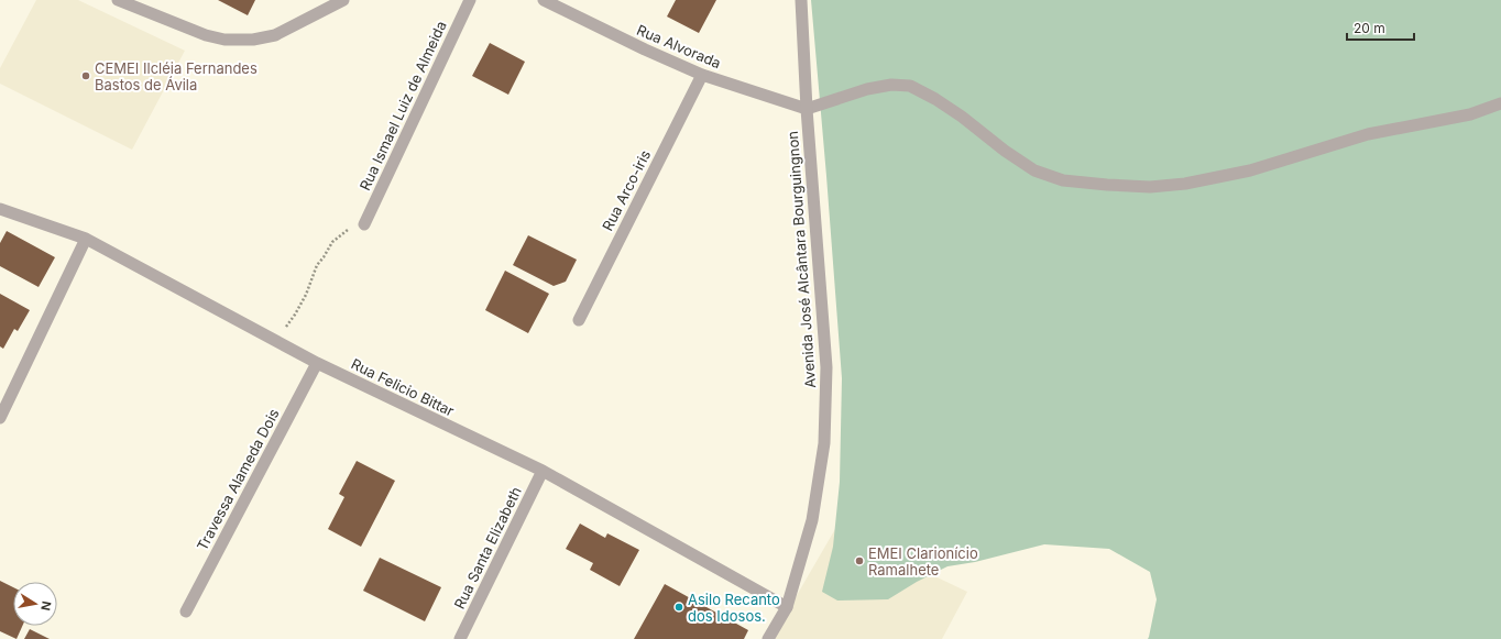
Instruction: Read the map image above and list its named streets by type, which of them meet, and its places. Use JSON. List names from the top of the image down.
{
  "streets": {
    "street": [
      "Rua Alvorada",
      "Rua Ismael Luiz de Almeida",
      "Rua Arco-iris",
      "Avenida José Alcântara Bourguingnon",
      "Rua Felicio Bittar",
      "Travessa Alameda Dois",
      "Rua Santa Elizabeth"
    ]
  },
  "crossings": [
    ["Rua Alvorada", "Rua Arco-iris"],
    ["Rua Alvorada", "Avenida José Alcântara Bourguingnon"],
    ["Avenida José Alcântara Bourguingnon", "Rua Felicio Bittar"],
    ["Rua Felicio Bittar", "Travessa Alameda Dois"],
    ["Rua Felicio Bittar", "Rua Santa Elizabeth"]
  ],
  "places": ["CEMEI Ilcléia Fernandes Bastos de Ávila", "EMEI Clarionício Ramalhete", "Asilo Recanto dos Idosos."],
  "scale_bar": "20 m",
  "north": "right"
}
